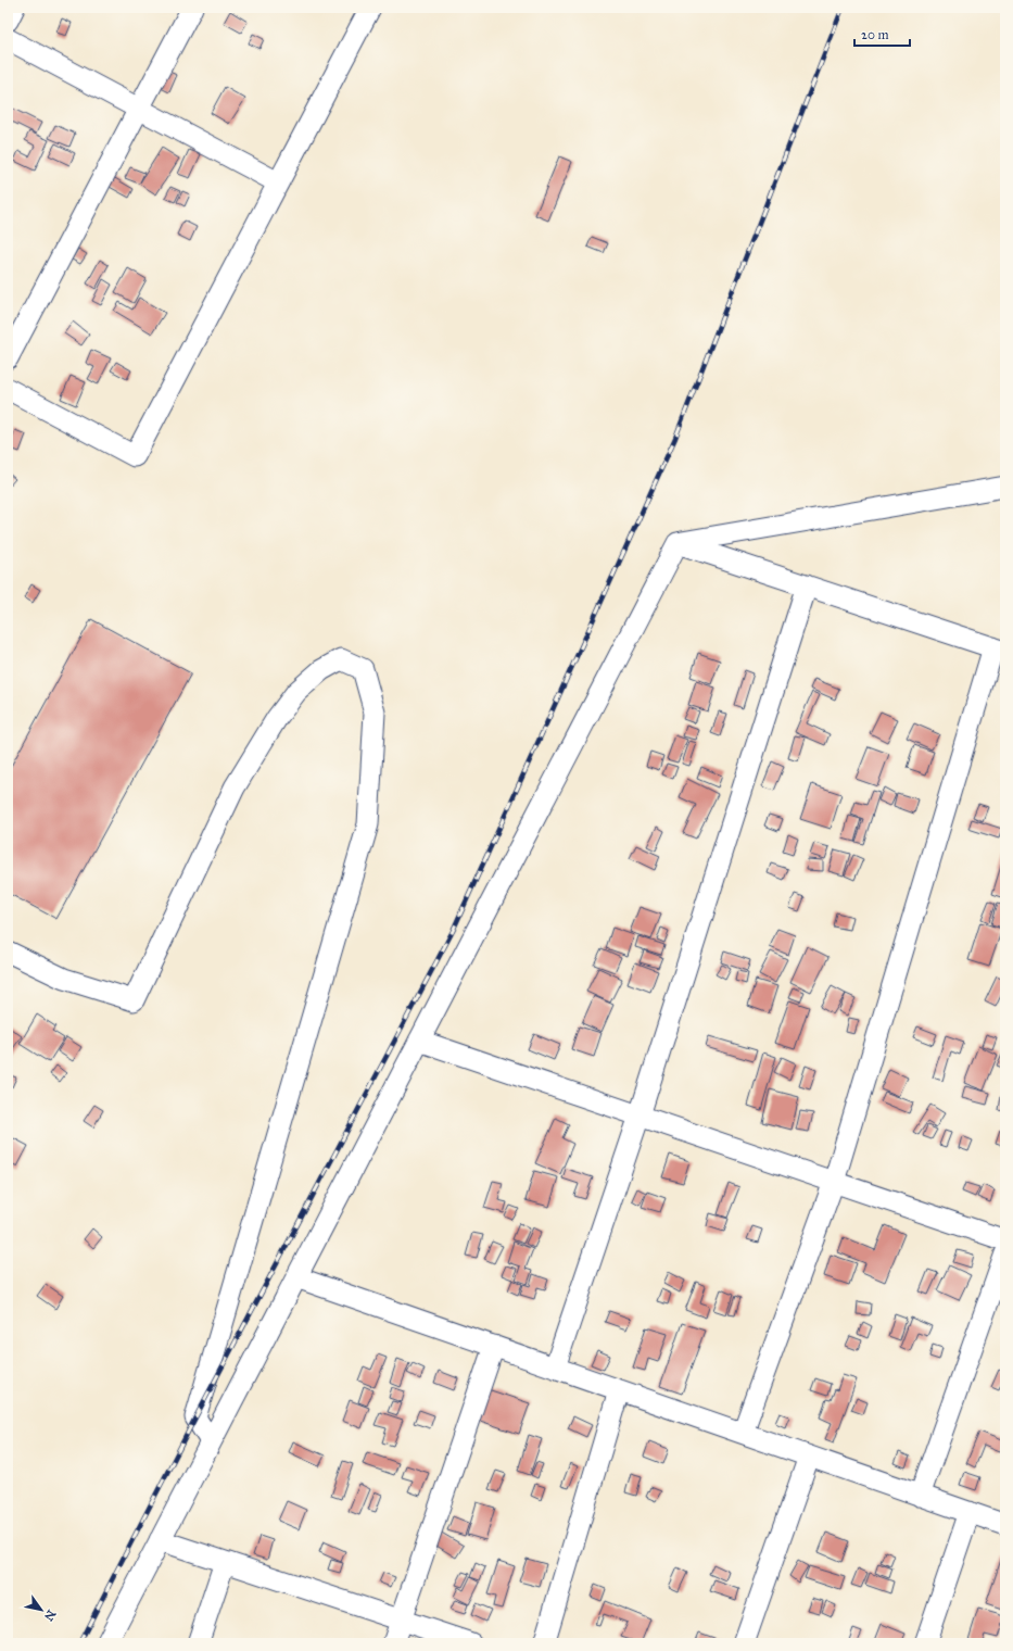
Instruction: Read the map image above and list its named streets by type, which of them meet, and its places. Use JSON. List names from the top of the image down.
{
  "scale_bar": "20 m",
  "north": "bottom right"
}
